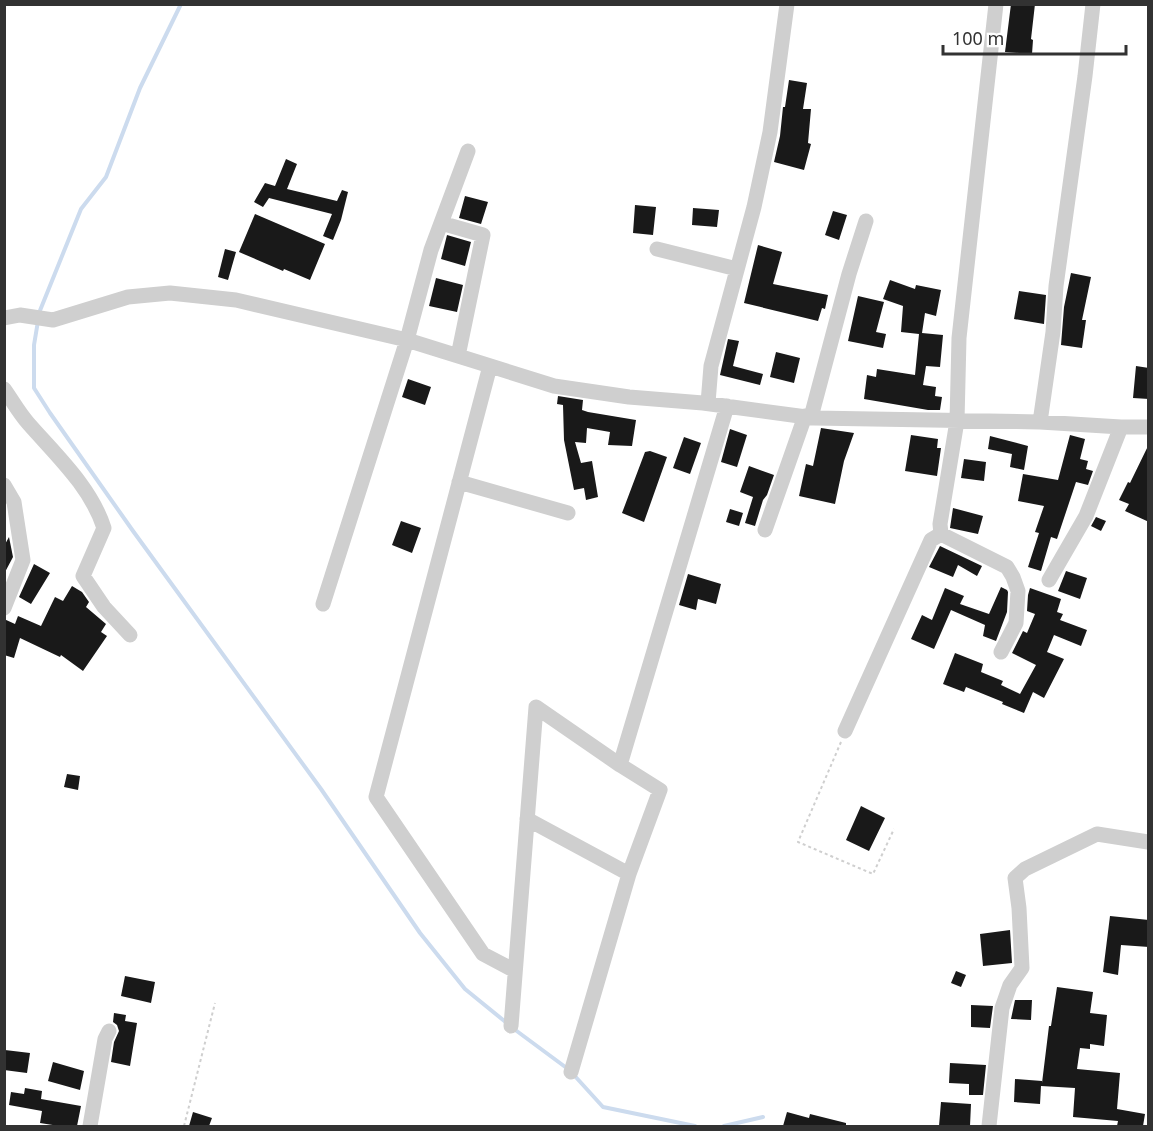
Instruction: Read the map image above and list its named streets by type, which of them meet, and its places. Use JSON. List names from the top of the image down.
{
  "scale_bar": "100 m"
}
